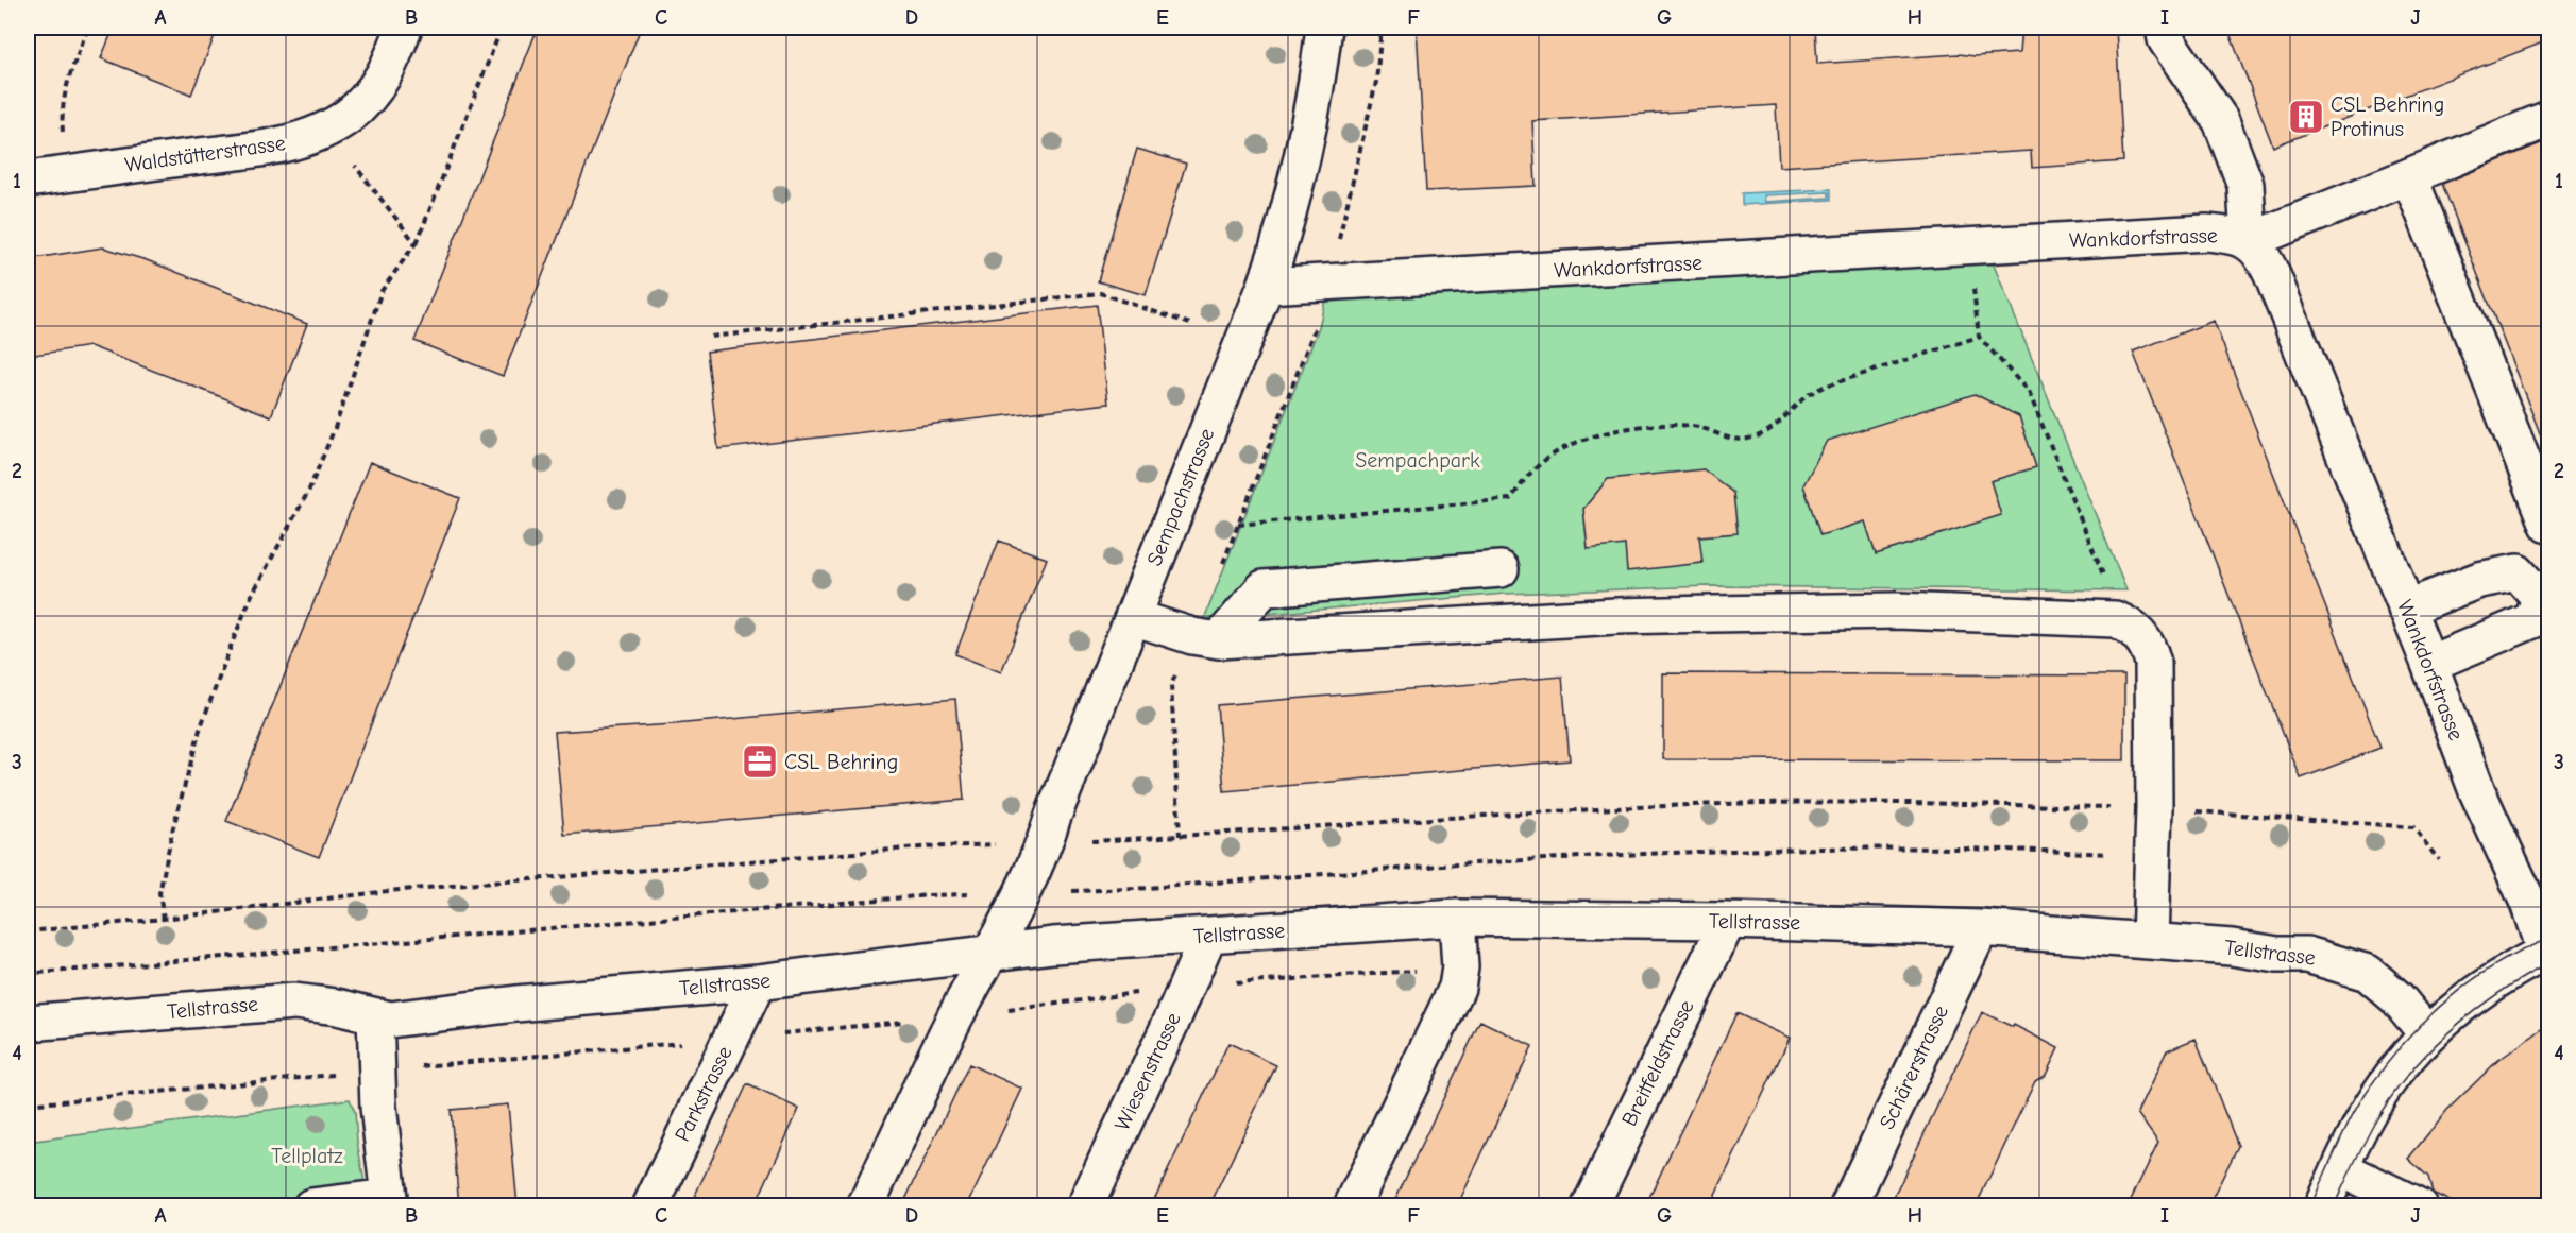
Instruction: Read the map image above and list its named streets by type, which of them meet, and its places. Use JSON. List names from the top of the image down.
{
  "streets": {
    "street": [
      "Waldstätterstrasse",
      "Wankdorfstrasse",
      "Sempachstrasse",
      "Tellstrasse",
      "Breitfeldstrasse",
      "Schärerstrasse",
      "Wiesenstrasse",
      "Parkstrasse"
    ]
  },
  "crossings": [
    ["Wankdorfstrasse", "Sempachstrasse"],
    ["Sempachstrasse", "Tellstrasse"],
    ["Tellstrasse", "Breitfeldstrasse"],
    ["Tellstrasse", "Schärerstrasse"],
    ["Tellstrasse", "Wiesenstrasse"],
    ["Tellstrasse", "Parkstrasse"]
  ],
  "parks": ["Sempachpark", "Tellplatz"],
  "places": {
    "building": ["CSL Behring Protinus"],
    "office": ["CSL Behring"]
  },
  "grid": {
    "columns": [
      "A",
      "B",
      "C",
      "D",
      "E",
      "F",
      "G",
      "H",
      "I",
      "J"
    ],
    "rows": [
      "1",
      "2",
      "3",
      "4"
    ]
  }
}
